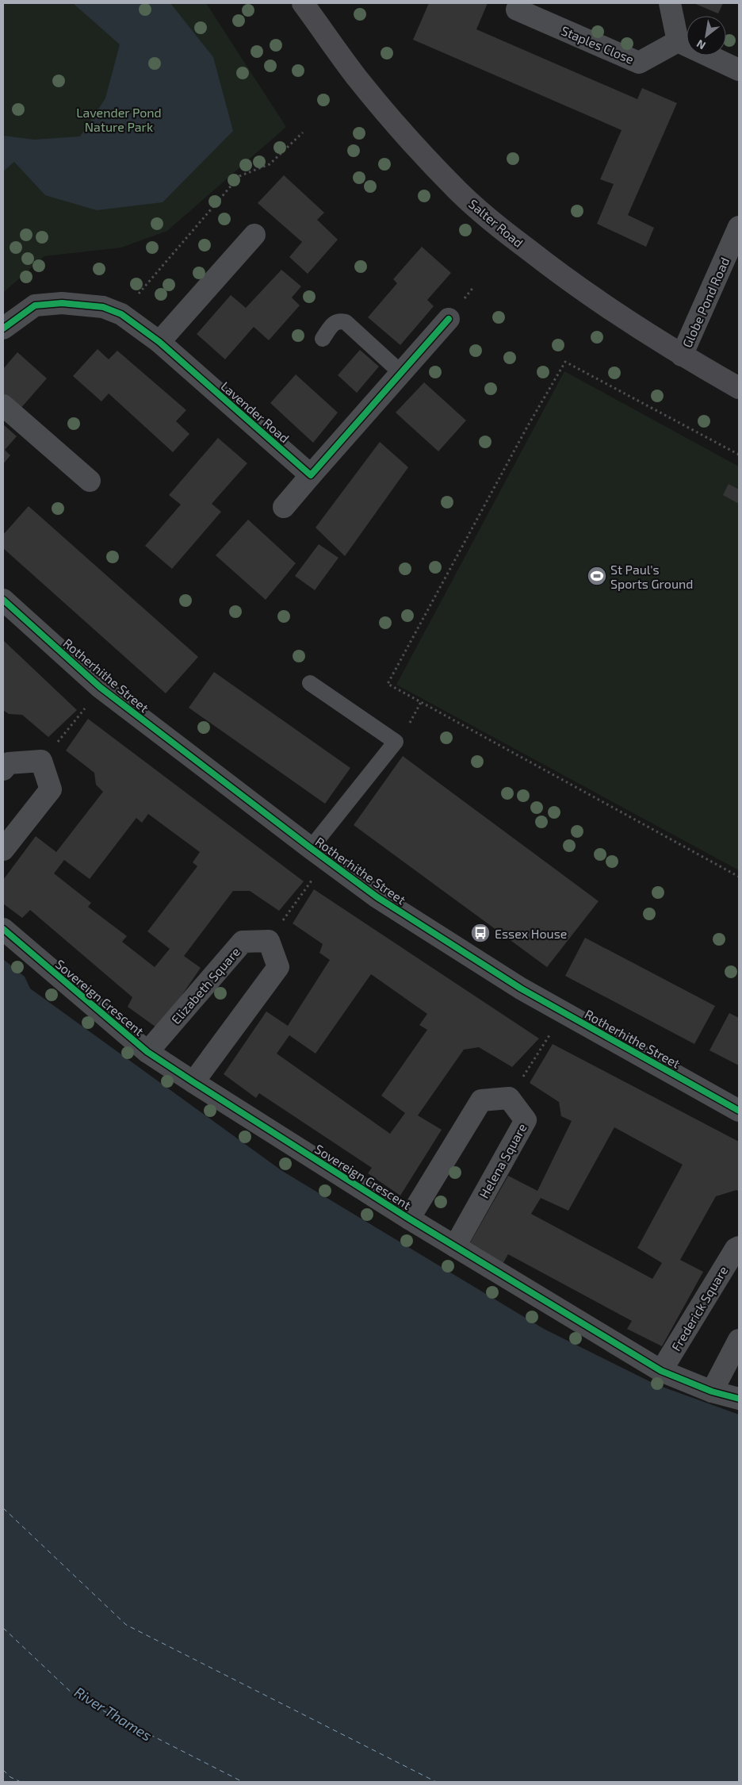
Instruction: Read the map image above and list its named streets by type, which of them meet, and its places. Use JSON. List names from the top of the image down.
{
  "streets": {
    "main road": ["Salter Road"],
    "street": [
      "Staples Close",
      "Globe Pond Road",
      "Lavender Road",
      "Rotherhithe Street",
      "Elizabeth Square",
      "Sovereign Crescent",
      "Helena Square",
      "Frederick Square"
    ]
  },
  "crossings": [
    ["Salter Road", "Globe Pond Road"],
    ["Elizabeth Square", "Sovereign Crescent"],
    ["Sovereign Crescent", "Helena Square"],
    ["Sovereign Crescent", "Frederick Square"]
  ],
  "water": ["River Thames"],
  "parks": ["Lavender Pond Nature Park"],
  "places": {
    "sports": ["St Paul's Sports Ground"],
    "bus stop": ["Essex House"]
  },
  "north": "bottom left"
}
